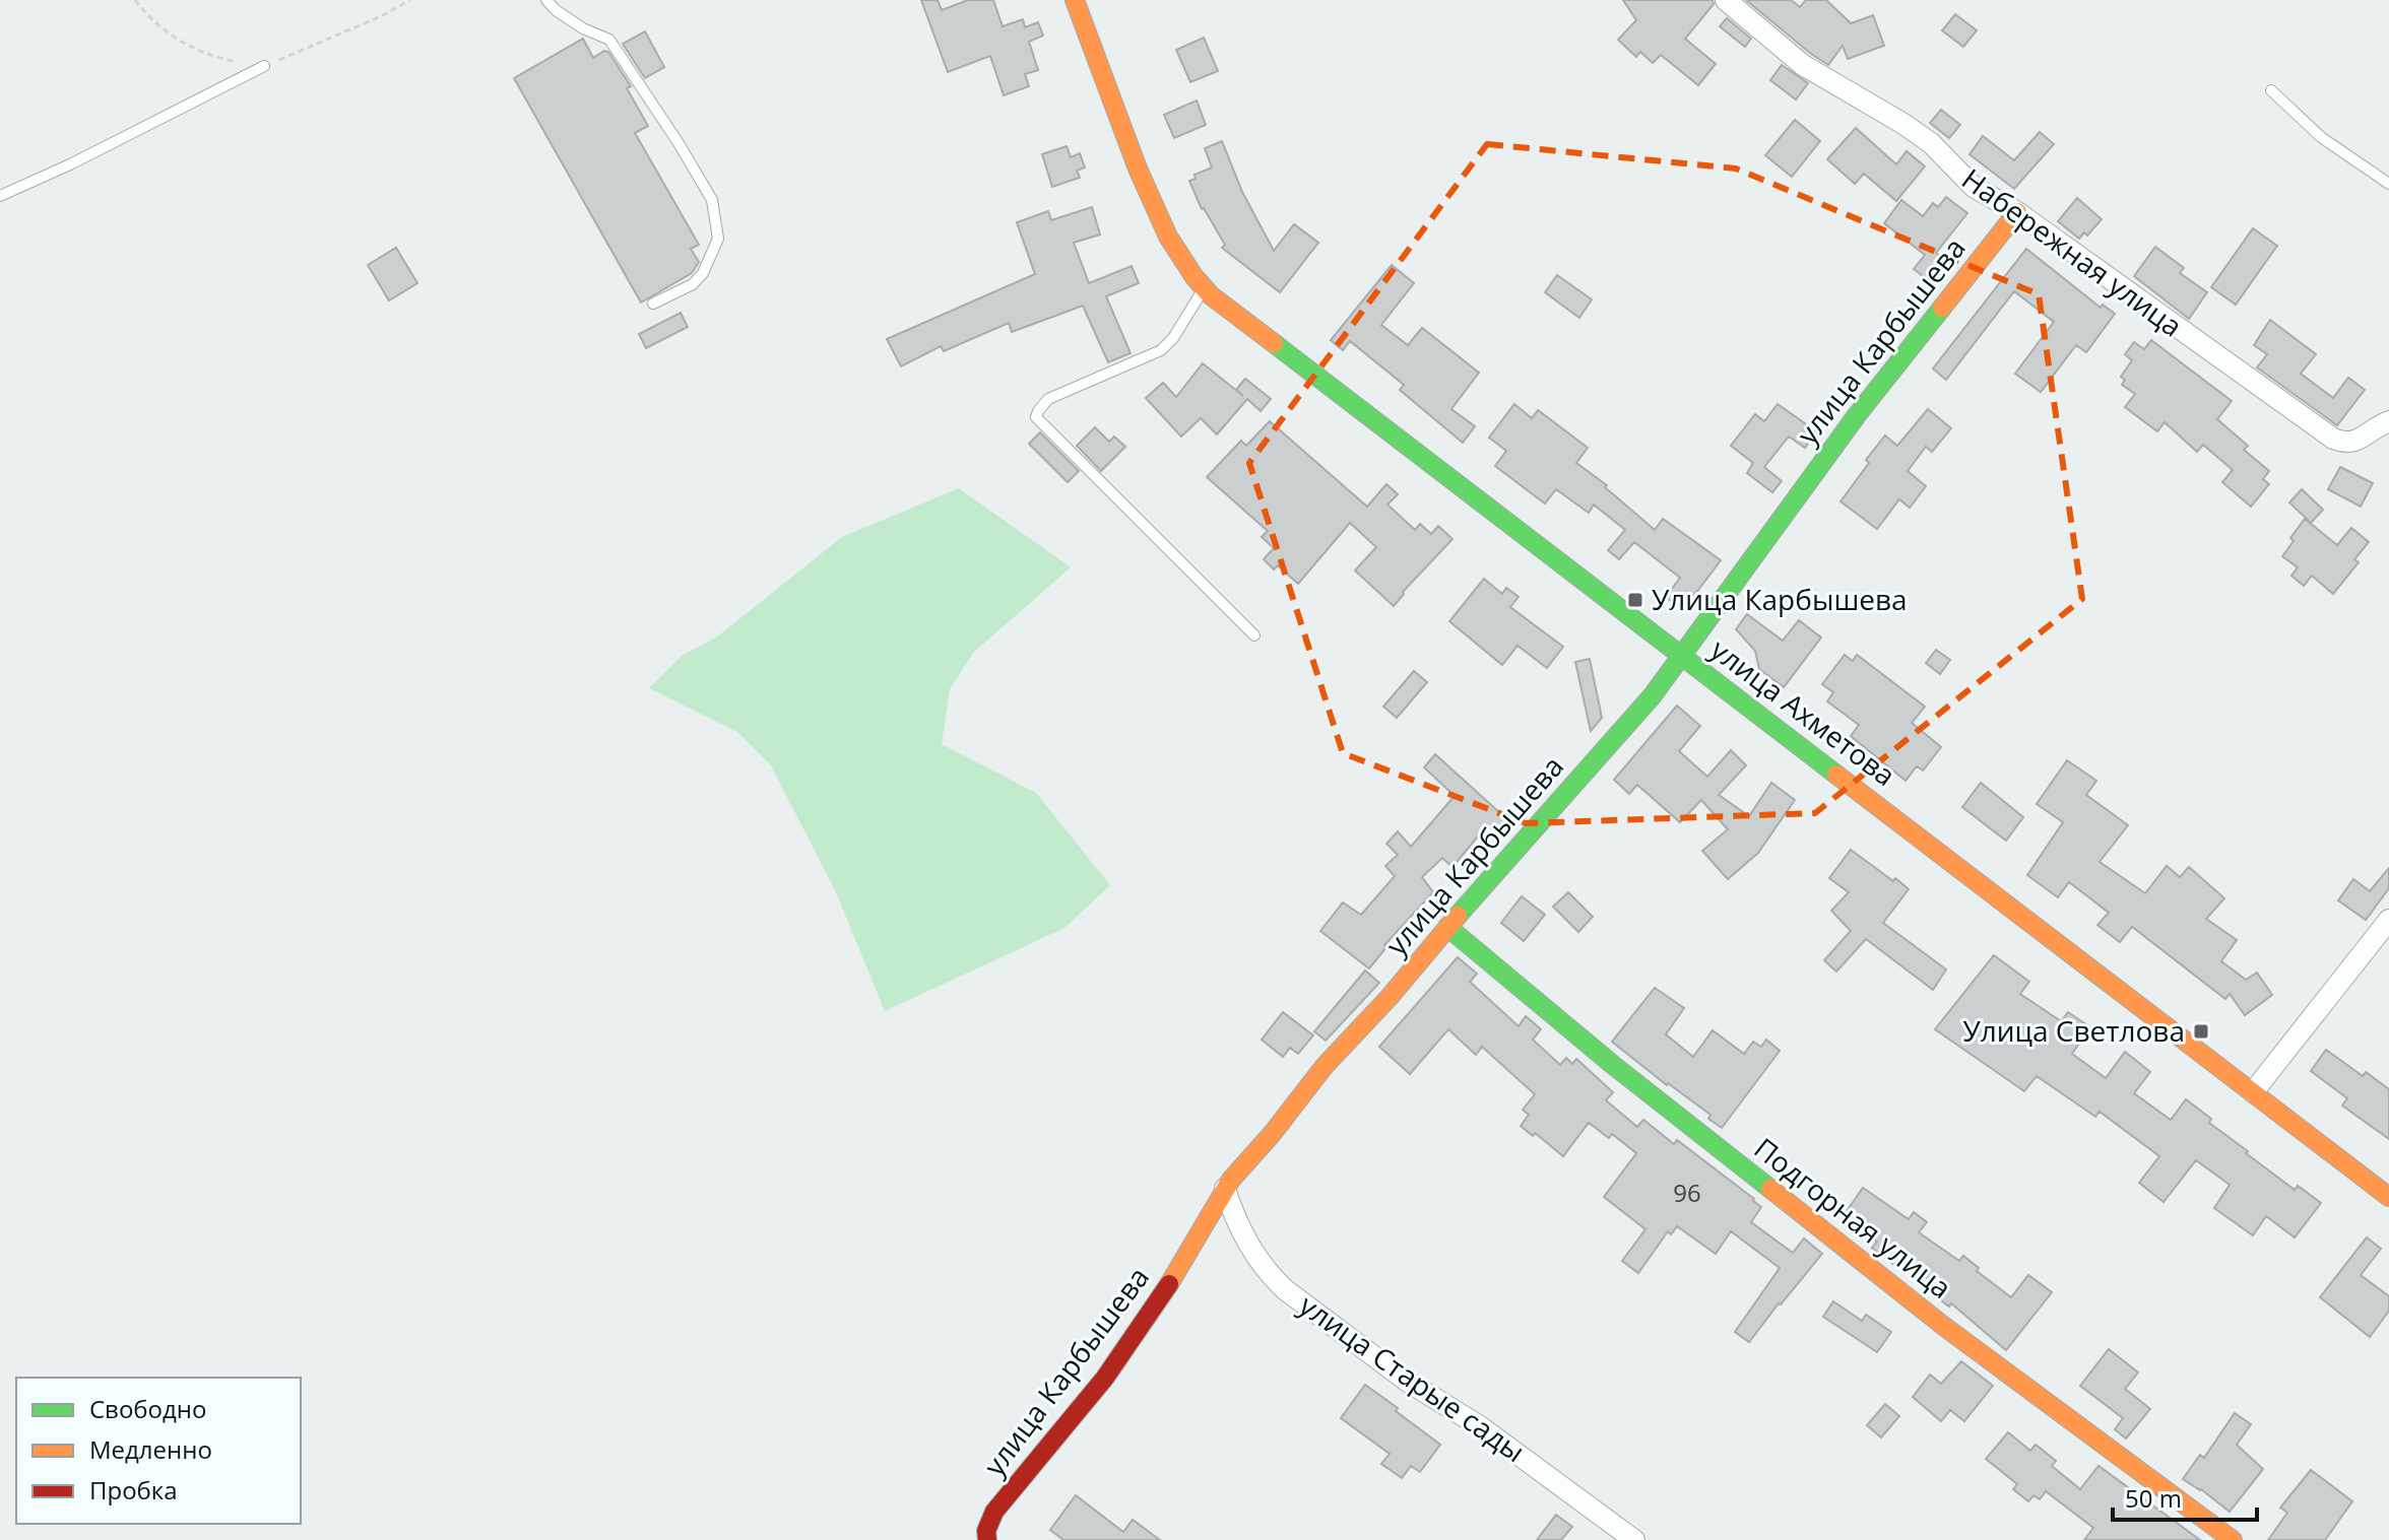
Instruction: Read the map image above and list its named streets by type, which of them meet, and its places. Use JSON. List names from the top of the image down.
{
  "streets": {
    "street": [
      "Набережная улица",
      "улица Карбышева",
      "улица Ахметова",
      "Подгорная улица",
      "улица Старые сады"
    ]
  },
  "crossings": [
    ["Набережная улица", "улица Карбышева"],
    ["улица Карбышева", "улица Ахметова"],
    ["улица Карбышева", "Подгорная улица"],
    ["улица Карбышева", "улица Старые сады"]
  ],
  "places": {
    "transit": ["Улица Карбышева", "Улица Светлова"]
  },
  "house_numbers": ["96"],
  "legend": ["Свободно", "Медленно", "Пробка"],
  "scale_bar": "50 m"
}
